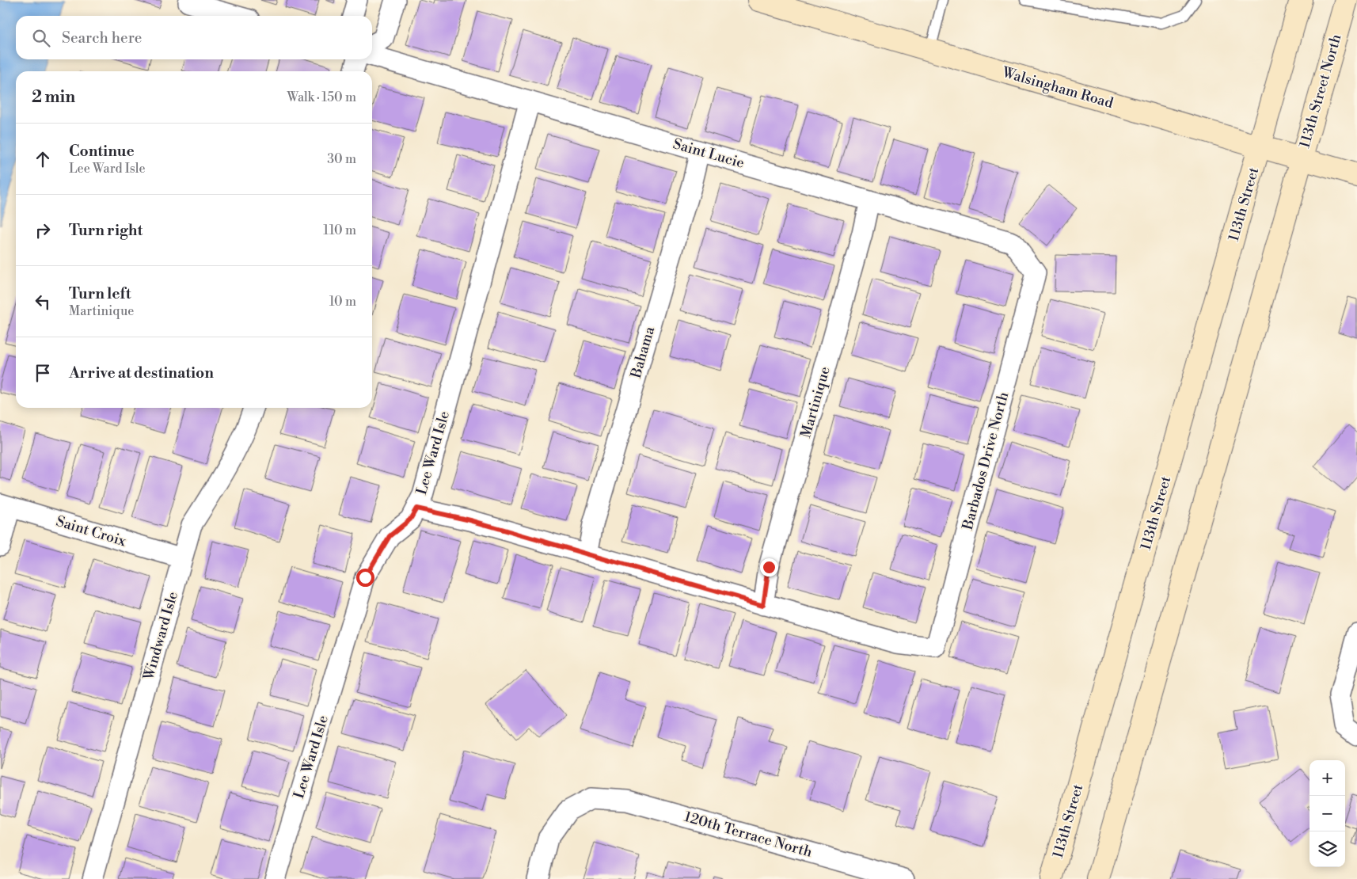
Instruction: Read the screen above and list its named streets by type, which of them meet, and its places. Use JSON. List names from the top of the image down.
{
  "streets": {
    "main road": ["Walsingham Road", "113th Street North", "113th Street"],
    "street": [
      "Saint Lucie",
      "Bahama",
      "Martinique",
      "Lee Ward Isle",
      "Barbados Drive North",
      "Saint Croix",
      "Windward Isle",
      "120th Terrace North"
    ]
  },
  "crossings": [
    ["Walsingham Road", "113th Street North"],
    ["Walsingham Road", "113th Street"],
    ["Saint Lucie", "Bahama"],
    ["Saint Lucie", "Martinique"],
    ["Saint Lucie", "Lee Ward Isle"],
    ["Saint Lucie", "Barbados Drive North"],
    ["Martinique", "Barbados Drive North"],
    ["Saint Croix", "Windward Isle"]
  ],
  "page": {
    "search": "Search here",
    "heading": ["2 min", "Walk · 150 m"],
    "list": [
      ["Continue", "Lee Ward Isle", "30 m"],
      ["Turn right", "110 m"],
      ["Turn left", "Martinique", "10 m"],
      "Arrive at destination"
    ],
    "map_buttons": ["+", "−"]
  }
}
